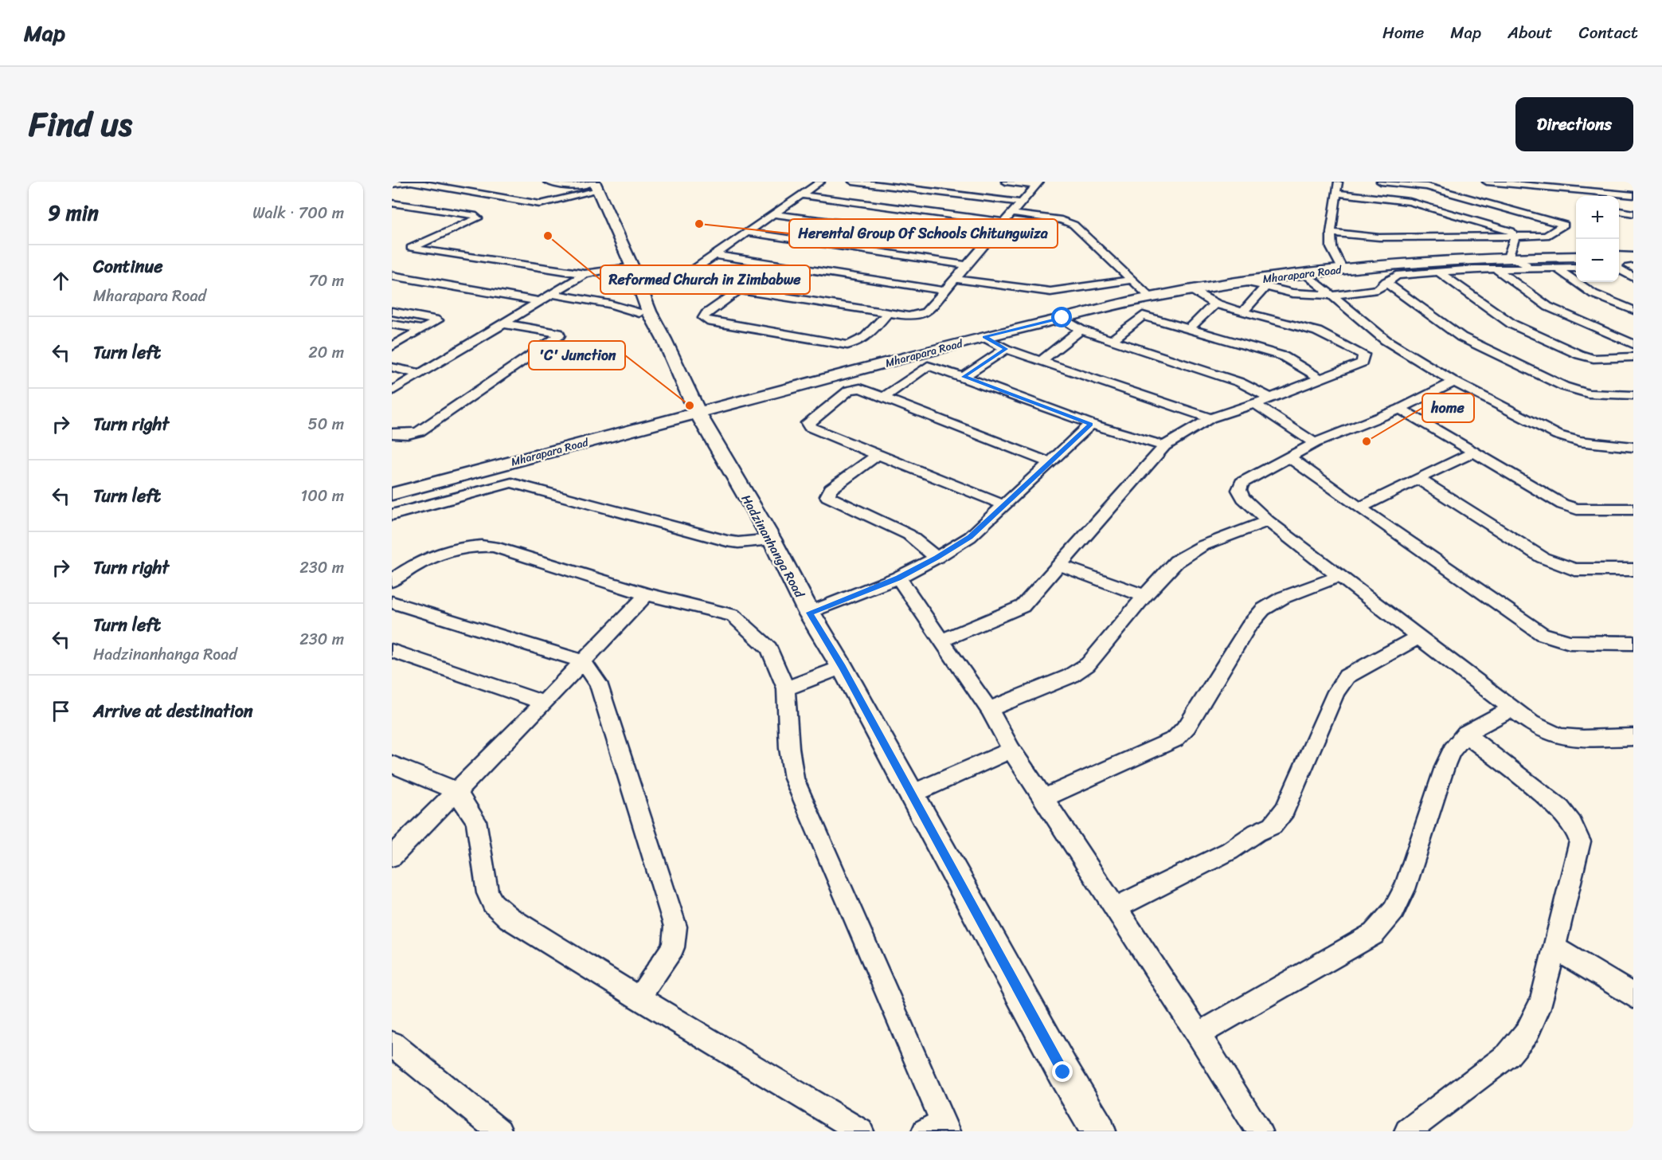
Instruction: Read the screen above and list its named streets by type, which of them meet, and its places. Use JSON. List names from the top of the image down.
{
  "streets": {
    "main road": ["Mharapara Road", "Hadzinanhanga Road"]
  },
  "crossings": [
    ["Mharapara Road", "Hadzinanhanga Road"]
  ],
  "places": [
    "Herental Group Of Schools Chitungwiza",
    "Reformed Church in Zimbabwe",
    "'C' Junction",
    "home"
  ],
  "page": {
    "header": "Map",
    "nav": [
      "Home",
      "Map",
      "About",
      "Contact"
    ],
    "title": "Find us",
    "buttons": "Directions",
    "heading": ["9 min", "Walk · 700 m"],
    "map_buttons": ["+", "−"],
    "list": [
      ["Continue", "Mharapara Road", "70 m"],
      ["Turn left", "20 m"],
      ["Turn right", "50 m"],
      ["Turn left", "100 m"],
      ["Turn right", "230 m"],
      ["Turn left", "Hadzinanhanga Road", "230 m"],
      "Arrive at destination"
    ]
  }
}
